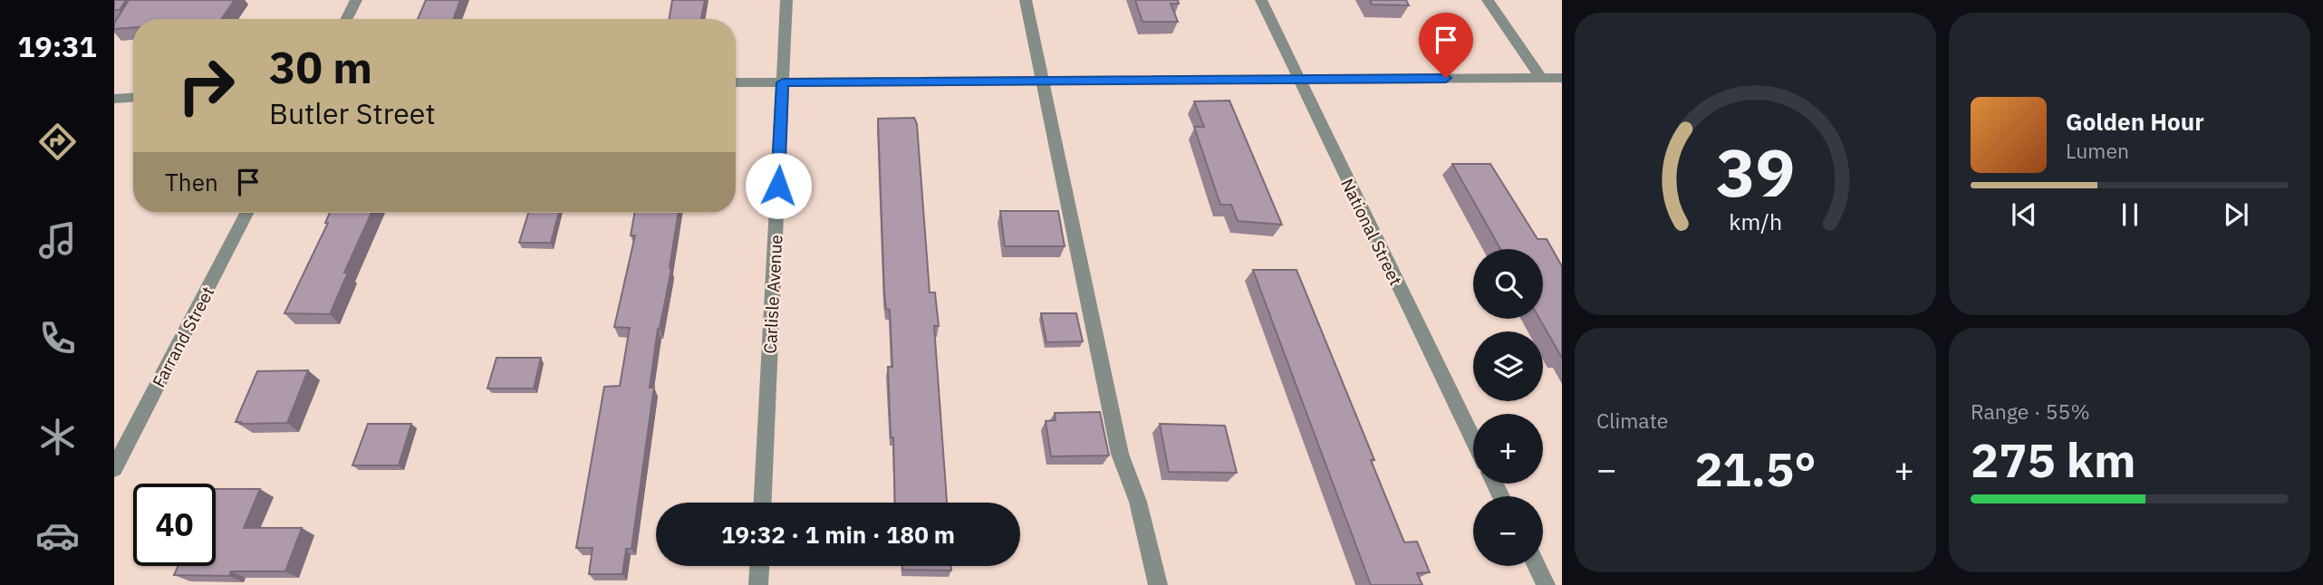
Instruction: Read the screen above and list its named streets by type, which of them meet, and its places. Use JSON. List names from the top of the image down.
{
  "streets": {
    "street": ["National Street", "Carlisle Avenue", "Farrand Street"]
  },
  "page": {
    "tabs": "19:31",
    "turn": ["30 m", "Butler Street"],
    "song": ["Golden Hour", "Lumen"],
    "then": "Then",
    "map_buttons": ["+", "−"],
    "tile": [
      "Climate",
      ["Range · 55%", "275 km"]
    ],
    "heat": ["−", "21.5°", "+"],
    "limit": "40",
    "trip": "19:32 · 1 min · 180 m",
    "gauge": ["39", "km/h"]
  }
}
